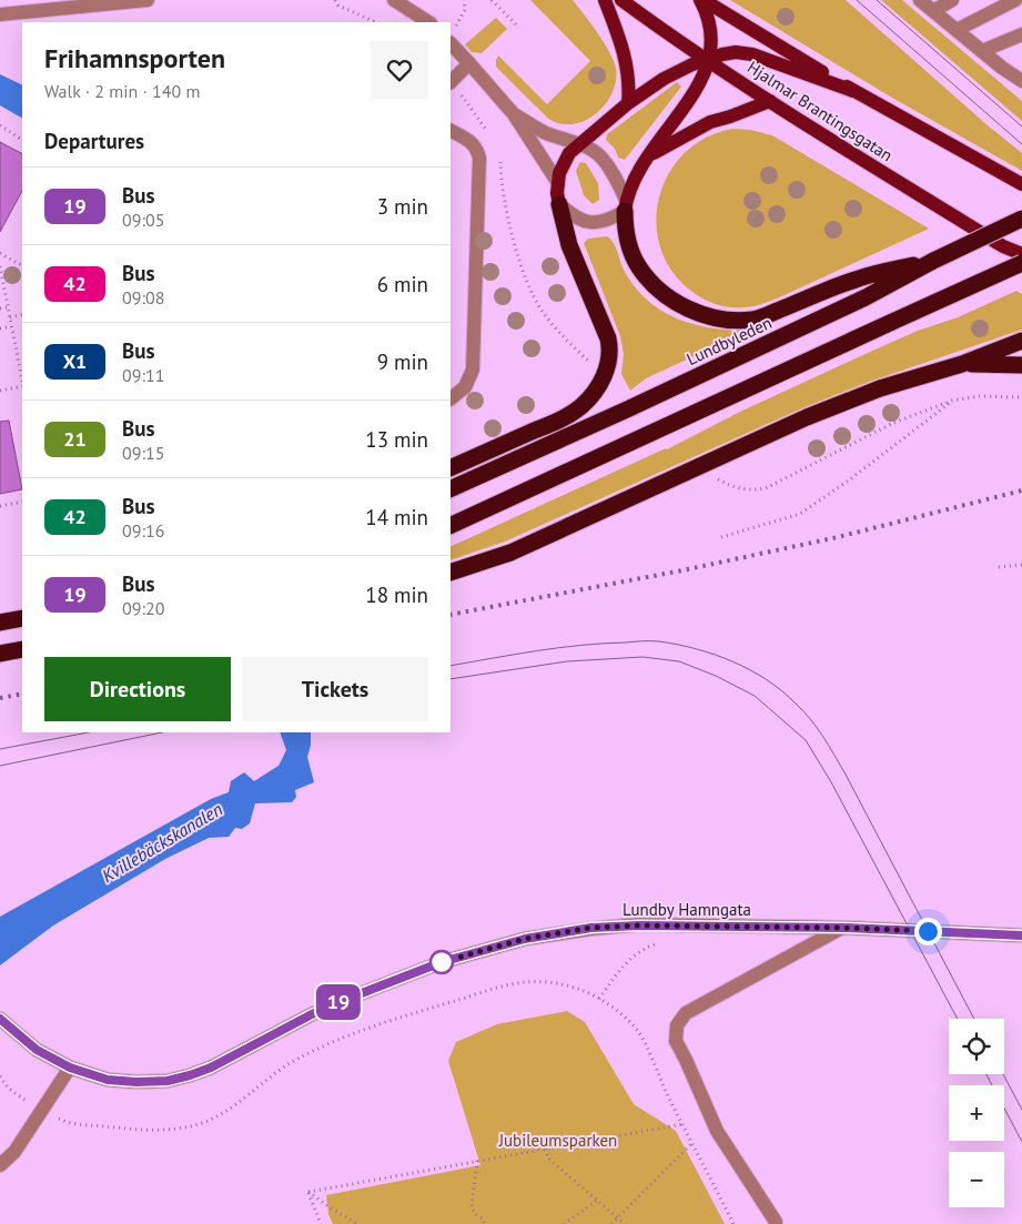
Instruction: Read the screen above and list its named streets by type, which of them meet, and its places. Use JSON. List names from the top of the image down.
{
  "streets": {
    "highway": ["Lundbyleden"],
    "main road": ["Hjalmar Brantingsgatan"],
    "street": ["Lundby Hamngata"]
  },
  "water": ["Kvillebäckskanalen"],
  "parks": ["Jubileumsparken"],
  "lines": ["bus line 19"],
  "page": {
    "on_map": "19",
    "heading": [
      ["Frihamnsporten", "Walk · 2 min · 140 m"],
      "Departures"
    ],
    "list": [
      {
        "mark": "19",
        "name": "Bus",
        "note": "09:05",
        "value": "3 min"
      },
      {
        "mark": "42",
        "name": "Bus",
        "note": "09:08",
        "value": "6 min"
      },
      {
        "mark": "X1",
        "name": "Bus",
        "note": "09:11",
        "value": "9 min"
      },
      {
        "mark": "21",
        "name": "Bus",
        "note": "09:15",
        "value": "13 min"
      },
      {
        "mark": "42",
        "name": "Bus",
        "note": "09:16",
        "value": "14 min"
      },
      {
        "mark": "19",
        "name": "Bus",
        "note": "09:20",
        "value": "18 min"
      }
    ],
    "buttons": ["Directions", "Tickets"],
    "map_buttons": ["+", "−"]
  }
}
